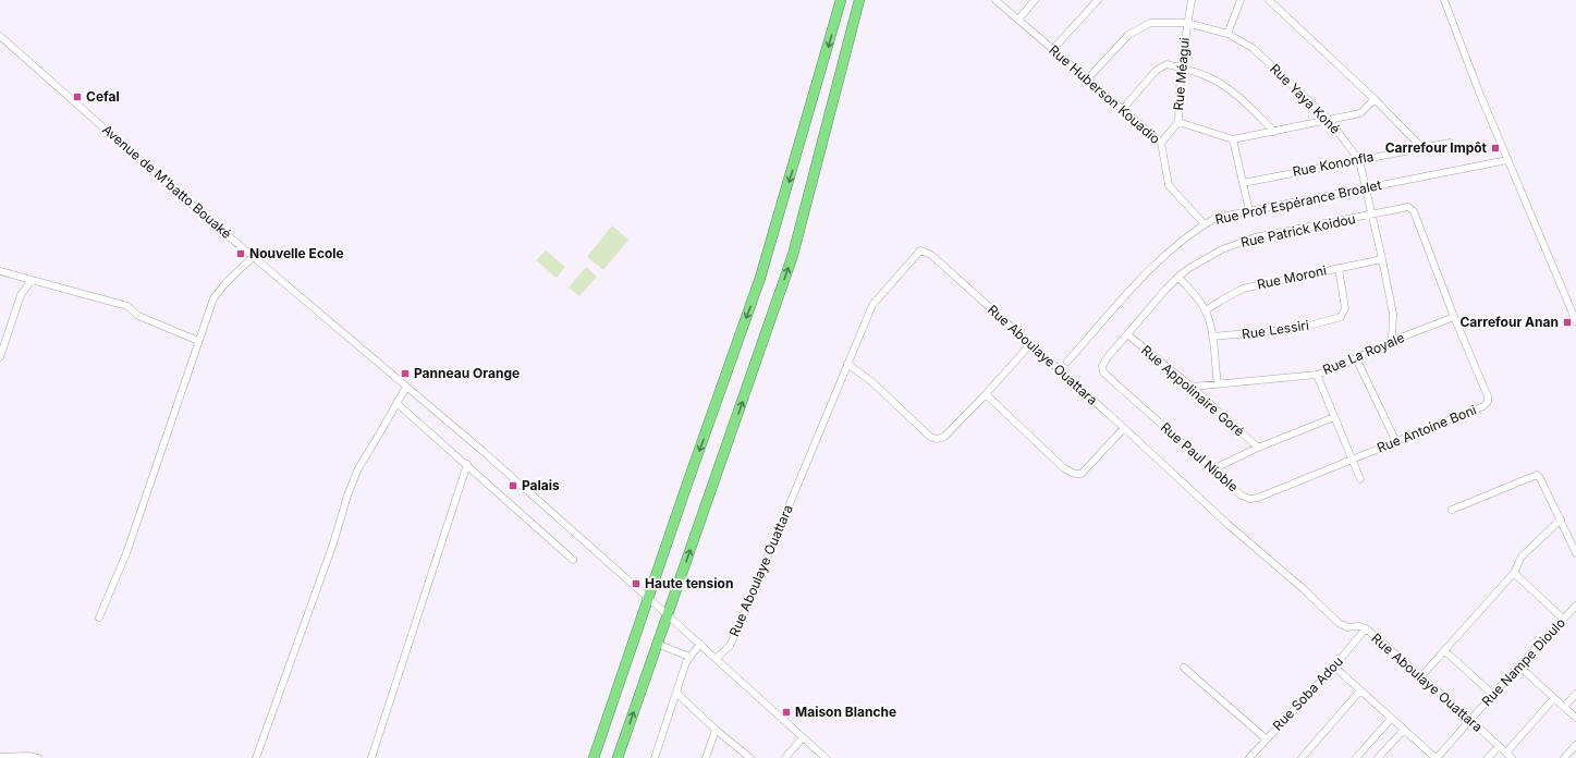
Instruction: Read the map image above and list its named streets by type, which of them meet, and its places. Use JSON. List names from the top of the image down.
{
  "streets": {
    "street": [
      "Rue Méagui",
      "Rue Huberson Kouadio",
      "Rue Yaya Koné",
      "Rue Kononfla",
      "Avenue de M'batto Bouaké",
      "Rue Prof Espérance Broalet",
      "Rue Patrick Koidou",
      "Rue Moroni",
      "Rue Lessiri",
      "Rue La Royale",
      "Rue Aboulaye Ouattara",
      "Rue Appolinaire Goré",
      "Rue Antoine Boni",
      "Rue Paul Nioble",
      "Rue Nampe Dioulo",
      "Rue Soba Adou"
    ]
  },
  "crossings": [
    ["Rue Méagui", "Rue Huberson Kouadio"],
    ["Rue Méagui", "Rue Yaya Koné"],
    ["Rue Huberson Kouadio", "Rue Yaya Koné"],
    ["Rue Huberson Kouadio", "Rue Prof Espérance Broalet"],
    ["Rue Yaya Koné", "Rue Kononfla"],
    ["Rue Yaya Koné", "Rue Prof Espérance Broalet"],
    ["Rue Yaya Koné", "Rue Patrick Koidou"],
    ["Rue Yaya Koné", "Rue Moroni"],
    ["Rue Yaya Koné", "Rue La Royale"],
    ["Rue Yaya Koné", "Rue Antoine Boni"],
    ["Avenue de M'batto Bouaké", "Rue Aboulaye Ouattara"],
    ["Rue Patrick Koidou", "Rue Appolinaire Goré"],
    ["Rue Patrick Koidou", "Rue Antoine Boni"],
    ["Rue Patrick Koidou", "Rue Paul Nioble"],
    ["Rue Moroni", "Rue Lessiri"],
    ["Rue La Royale", "Rue Appolinaire Goré"],
    ["Rue La Royale", "Rue Antoine Boni"],
    ["Rue Aboulaye Ouattara", "Rue Nampe Dioulo"],
    ["Rue Aboulaye Ouattara", "Rue Soba Adou"],
    ["Rue Appolinaire Goré", "Rue Paul Nioble"],
    ["Rue Antoine Boni", "Rue Paul Nioble"]
  ],
  "places": {
    "transit": [
      "Cefal",
      "Carrefour Impôt",
      "Nouvelle Ecole",
      "Carrefour Anan",
      "Panneau Orange",
      "Palais",
      "Haute tension",
      "Maison Blanche"
    ]
  }
}
